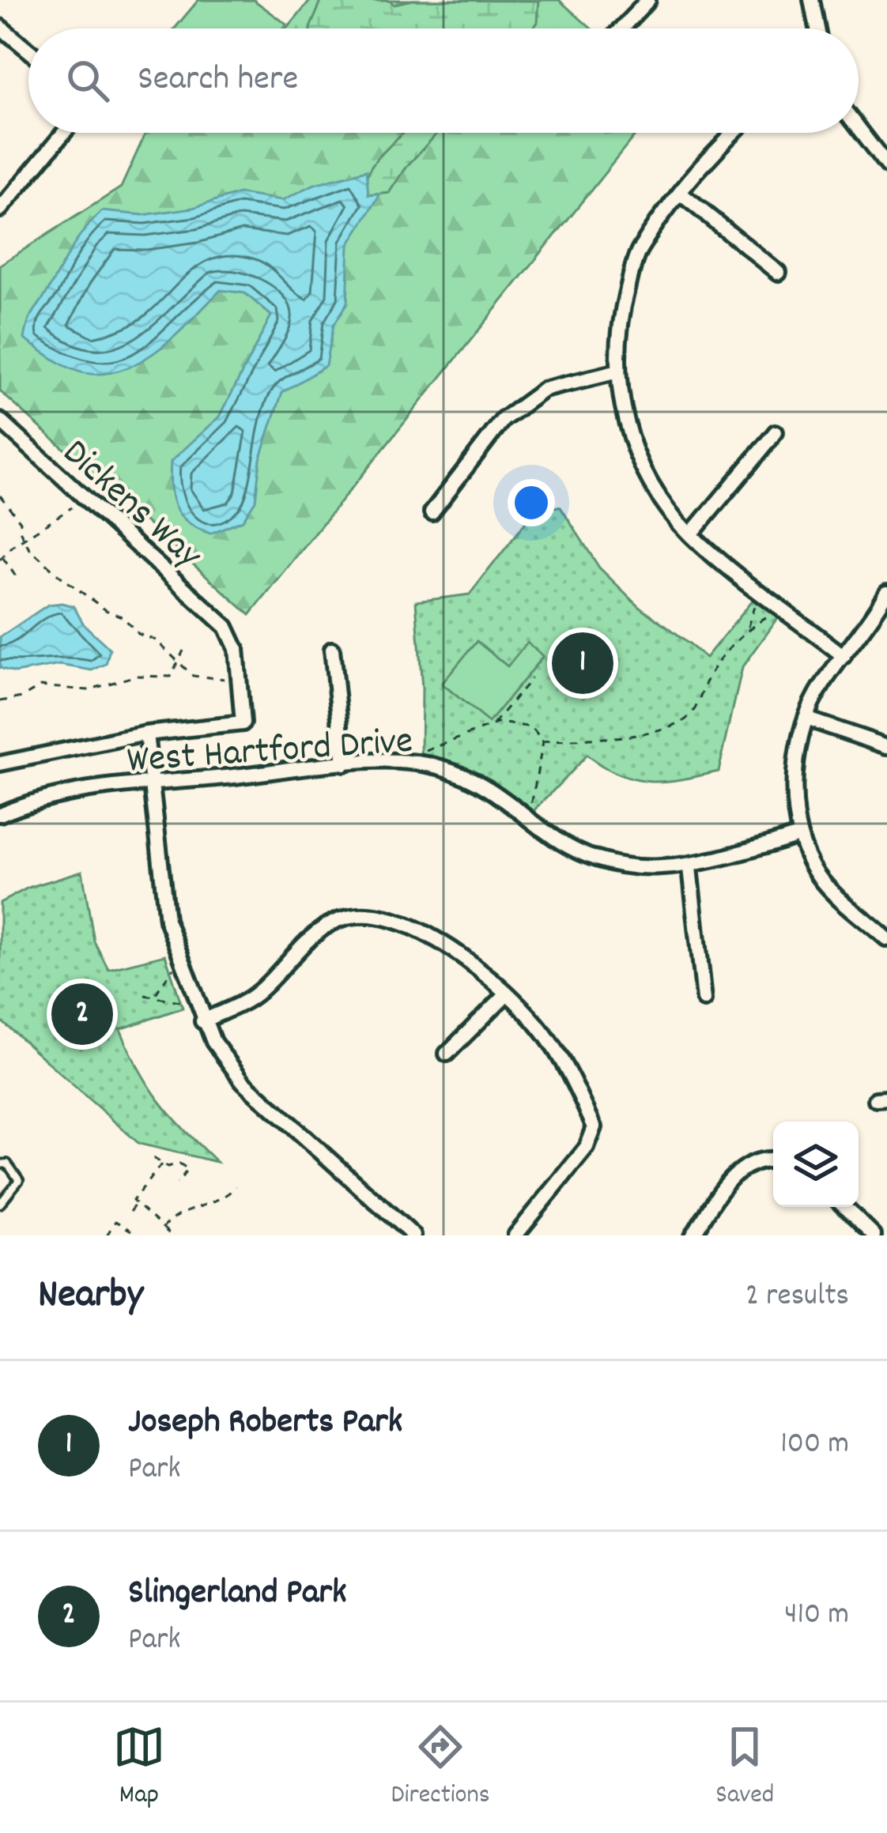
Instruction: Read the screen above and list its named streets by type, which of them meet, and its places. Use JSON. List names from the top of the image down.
{
  "streets": {
    "street": ["Dickens Way", "West Hartford Drive"]
  },
  "page": {
    "search": "Search here",
    "pins": ["1", "2"],
    "heading": ["Nearby", "2 results"],
    "list": [
      {
        "mark": "1",
        "name": "Joseph Roberts Park",
        "note": "Park",
        "value": "100 m"
      },
      {
        "mark": "2",
        "name": "Slingerland Park",
        "note": "Park",
        "value": "410 m"
      }
    ],
    "nav": ["Map", "Directions", "Saved"]
  }
}
